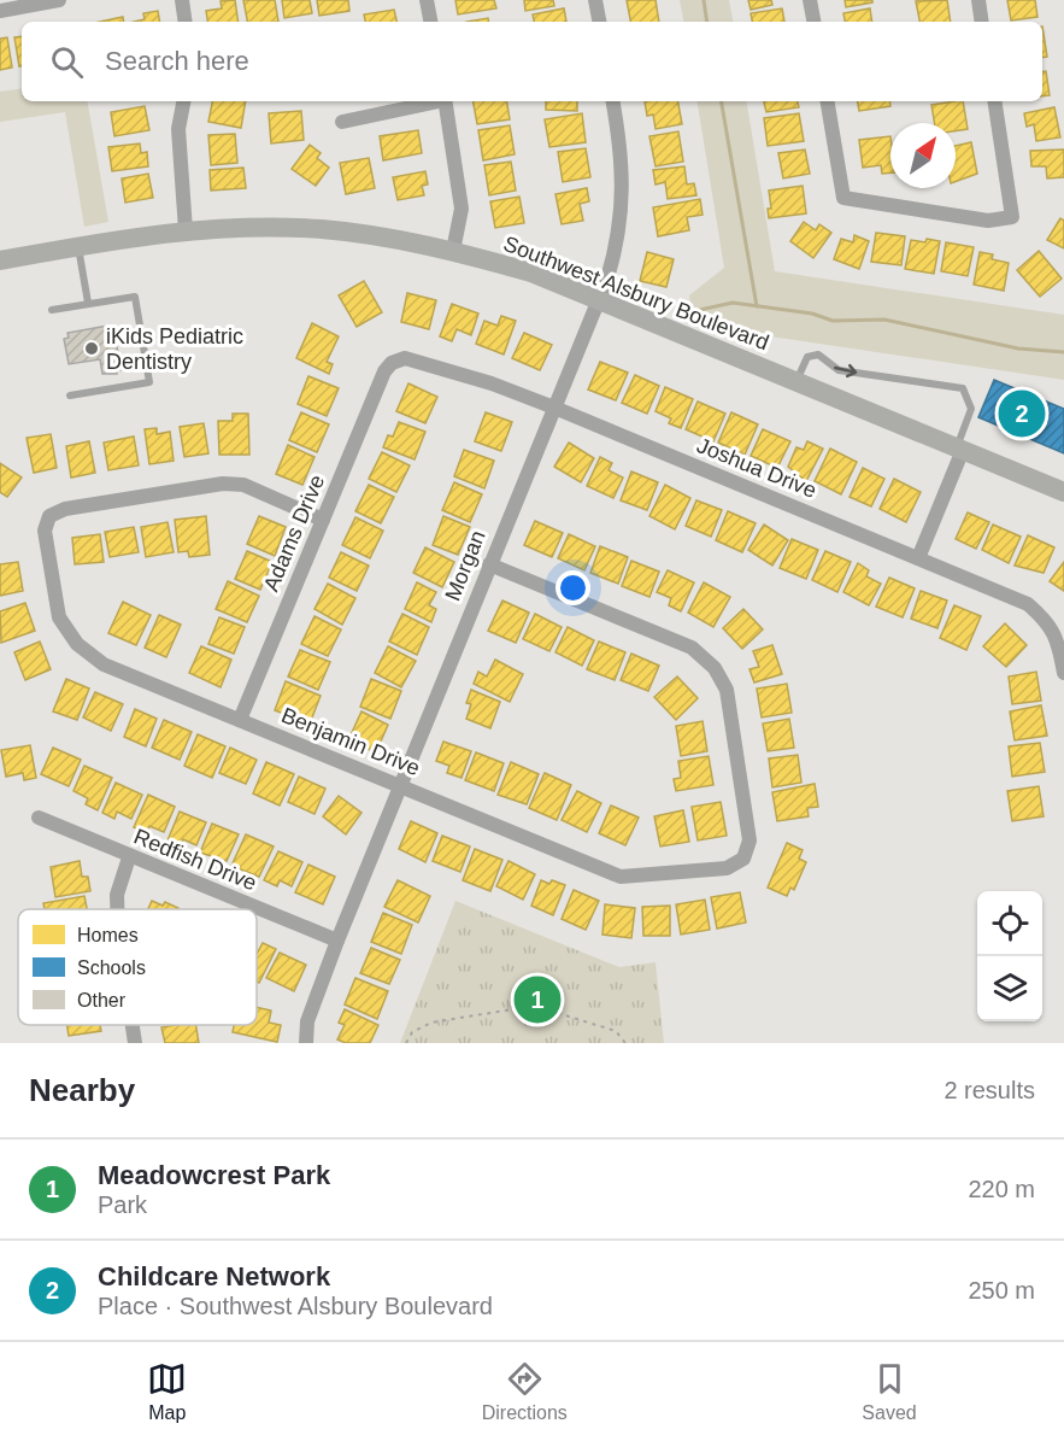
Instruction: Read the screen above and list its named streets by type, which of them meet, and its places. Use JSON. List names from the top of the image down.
{
  "streets": {
    "main road": ["Southwest Alsbury Boulevard"],
    "street": [
      "Joshua Drive",
      "Adams Drive",
      "Morgan",
      "Benjamin Drive",
      "Redfish Drive"
    ]
  },
  "crossings": [
    ["Southwest Alsbury Boulevard", "Morgan"],
    ["Joshua Drive", "Adams Drive"],
    ["Joshua Drive", "Morgan"],
    ["Adams Drive", "Benjamin Drive"],
    ["Morgan", "Benjamin Drive"],
    ["Morgan", "Redfish Drive"]
  ],
  "places": ["iKids Pediatric Dentistry"],
  "legend": ["Homes", "Schools", "Other"],
  "north": "top right",
  "page": {
    "search": "Search here",
    "pins": ["2", "1"],
    "heading": ["Nearby", "2 results"],
    "list": [
      {
        "mark": "1",
        "name": "Meadowcrest Park",
        "note": "Park",
        "value": "220 m"
      },
      {
        "mark": "2",
        "name": "Childcare Network",
        "note": "Place · Southwest Alsbury Boulevard",
        "value": "250 m"
      }
    ],
    "nav": ["Map", "Directions", "Saved"]
  }
}
